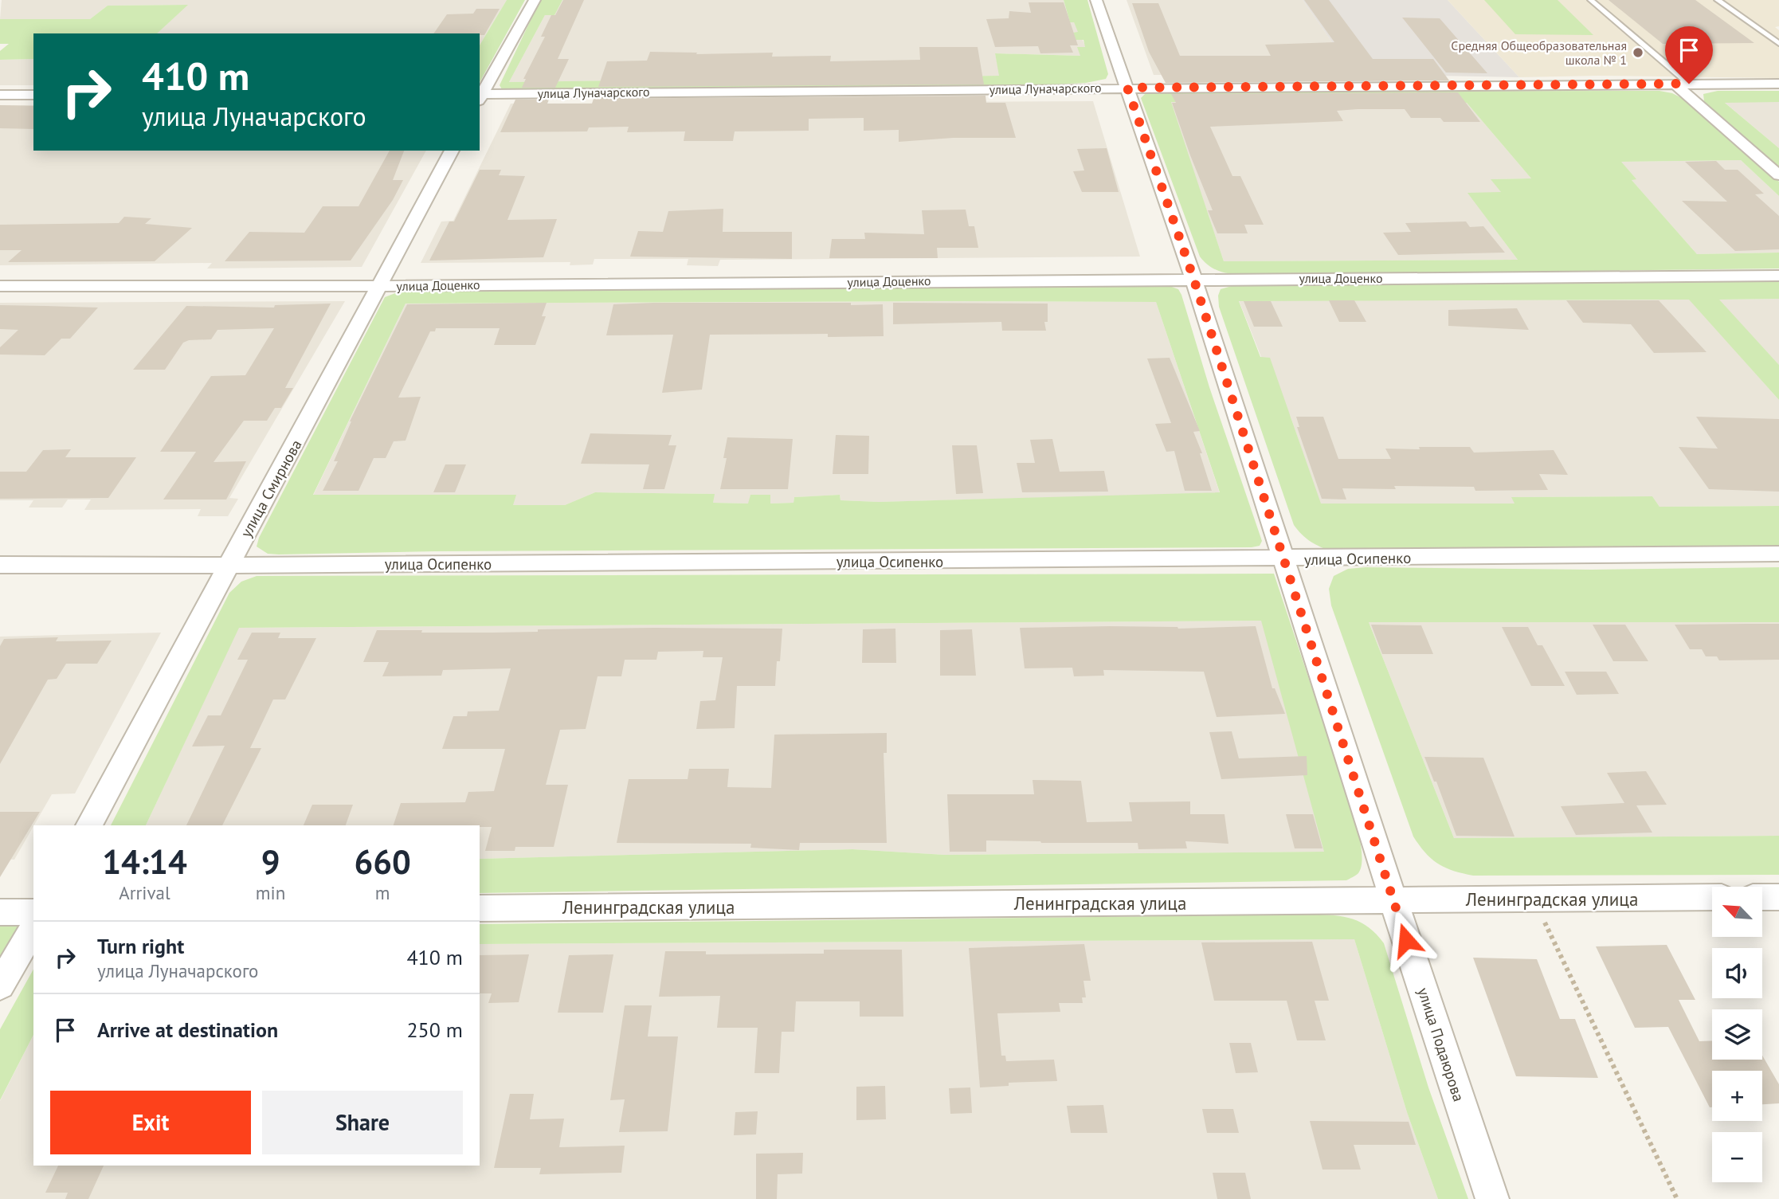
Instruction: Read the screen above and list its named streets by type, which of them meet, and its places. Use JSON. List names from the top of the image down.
{
  "streets": {
    "street": [
      "улица Луначарского",
      "улица Доценко",
      "улица Смирнова",
      "улица Осипенко",
      "Ленинградская улица",
      "улица Подаюрова"
    ]
  },
  "crossings": [
    ["улица Луначарского", "улица Подаюрова"],
    ["улица Доценко", "улица Смирнова"],
    ["улица Доценко", "улица Подаюрова"],
    ["улица Смирнова", "улица Осипенко"],
    ["улица Осипенко", "улица Подаюрова"],
    ["Ленинградская улица", "улица Подаюрова"]
  ],
  "places": ["Средняя Общеобразовательная школа № 1"],
  "north": "top left",
  "page": {
    "turn": ["410 m", "улица Луначарского"],
    "eta": [
      "14:14",
      "Arrival",
      "9",
      "min",
      "660",
      "m"
    ],
    "map_buttons": ["+", "−"],
    "list": [
      {
        "name": "Turn right",
        "note": "улица Луначарского",
        "value": "410 m"
      },
      {
        "name": "Arrive at destination",
        "value": "250 m"
      }
    ],
    "buttons": ["Exit", "Share"]
  }
}
